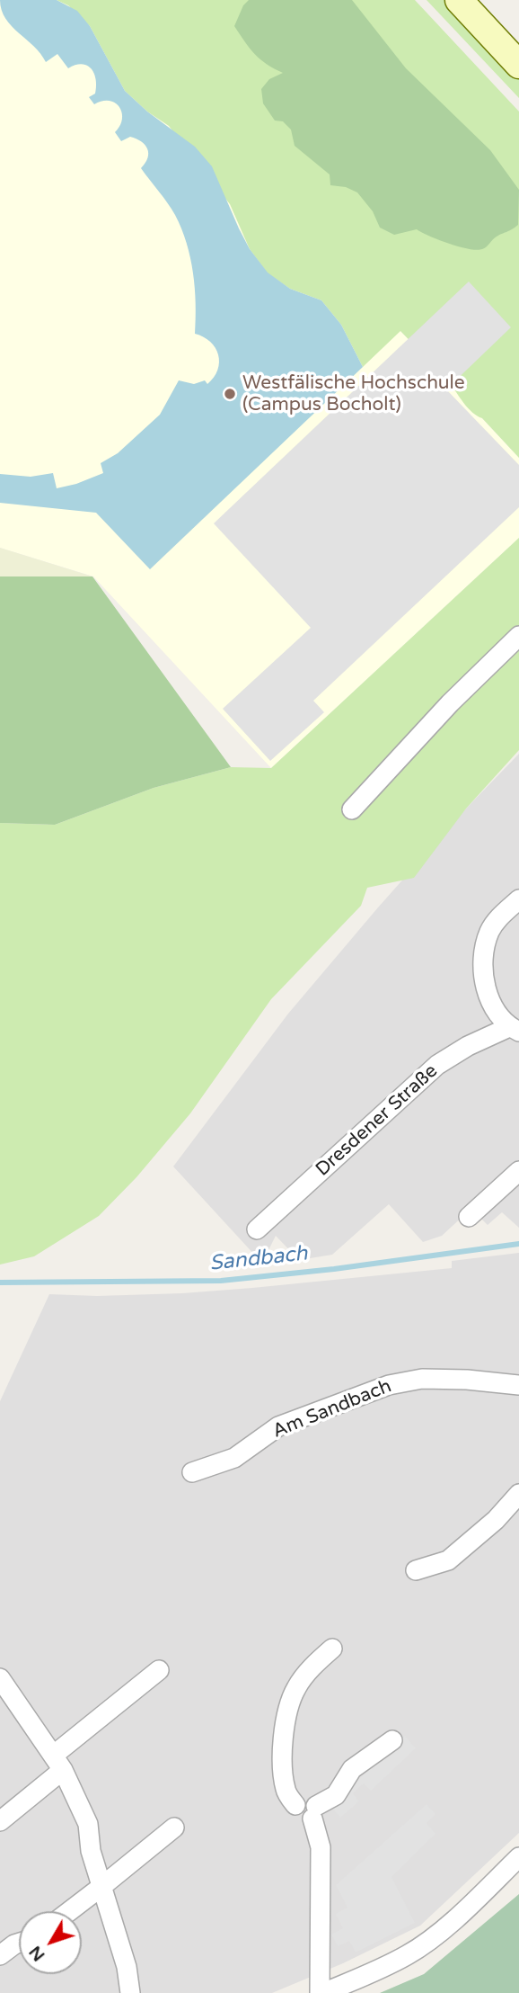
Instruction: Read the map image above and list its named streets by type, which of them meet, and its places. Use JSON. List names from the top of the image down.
{
  "streets": {
    "street": ["Dresdener Straße", "Am Sandbach"]
  },
  "water": ["Sandbach"],
  "places": ["Westfälische Hochschule (Campus Bocholt)"],
  "north": "bottom left"
}
